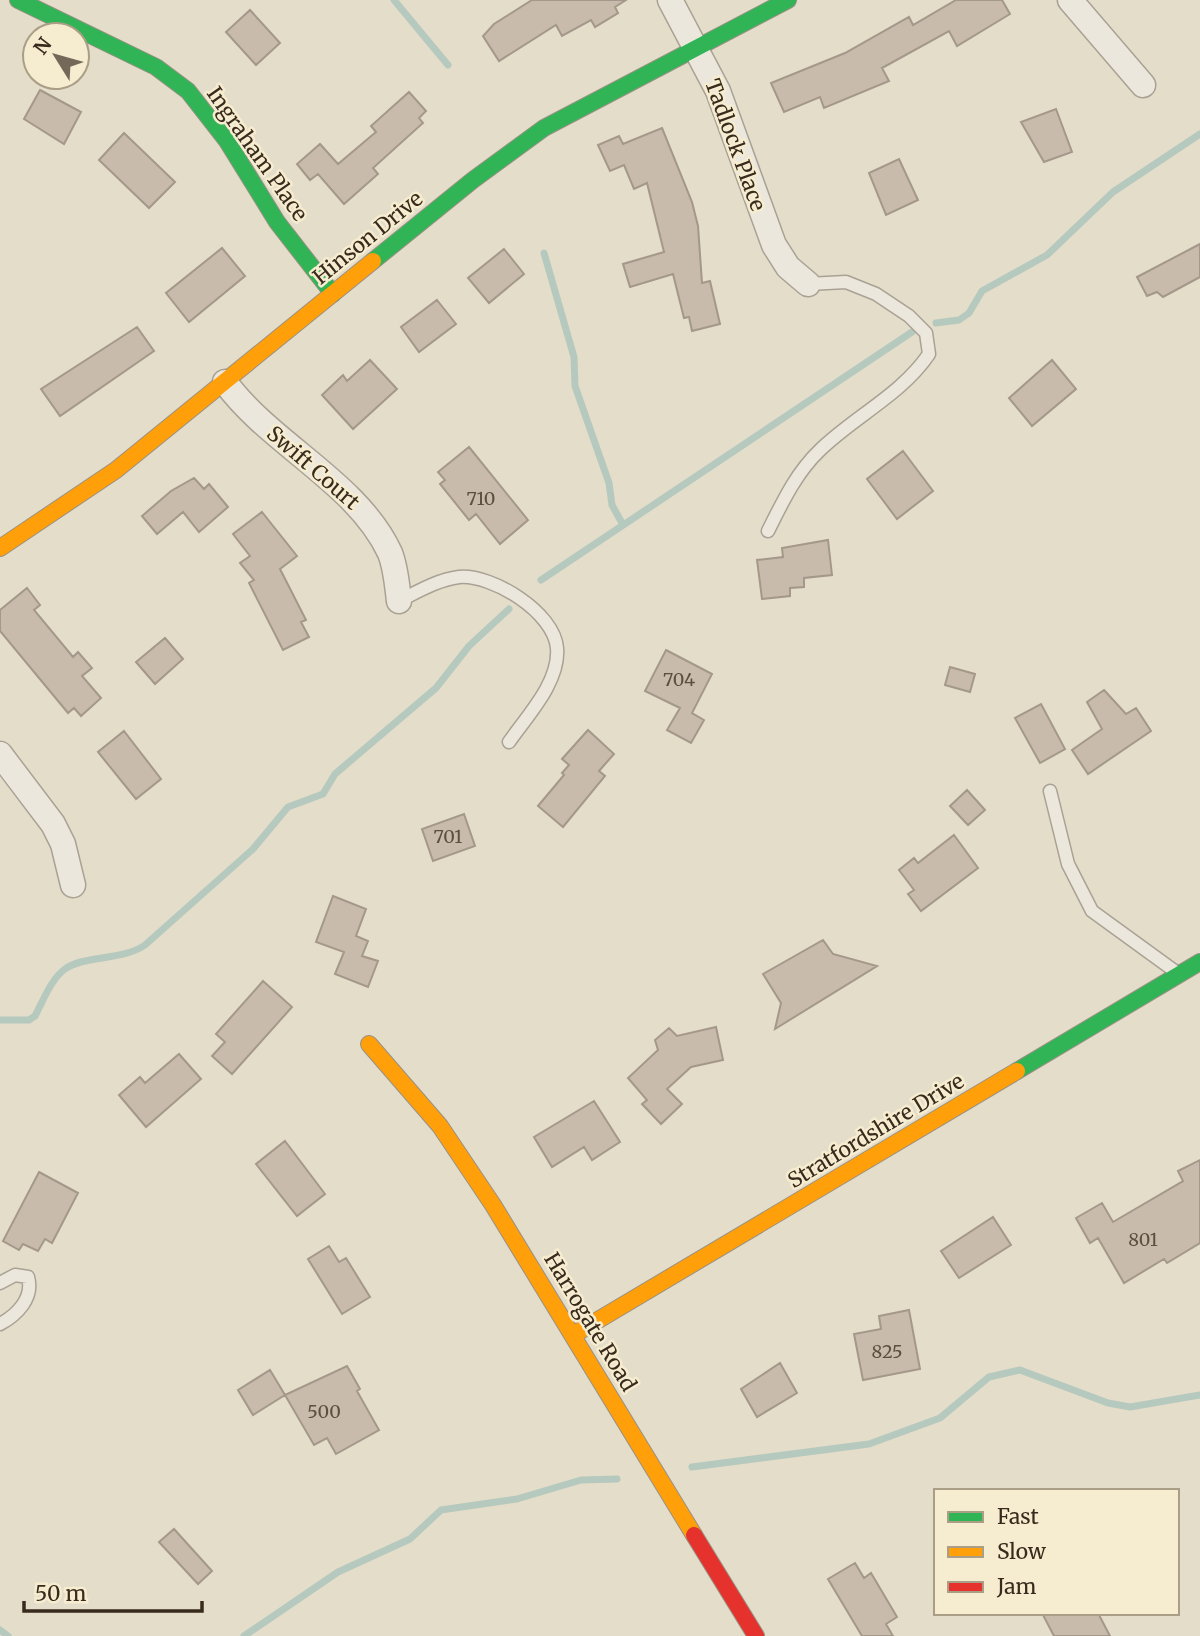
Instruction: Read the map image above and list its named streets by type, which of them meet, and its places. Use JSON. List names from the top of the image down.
{
  "streets": {
    "street": [
      "Tadlock Place",
      "Ingraham Place",
      "Hinson Drive",
      "Swift Court",
      "Stratfordshire Drive",
      "Harrogate Road"
    ]
  },
  "crossings": [
    ["Tadlock Place", "Hinson Drive"],
    ["Ingraham Place", "Hinson Drive"],
    ["Hinson Drive", "Swift Court"],
    ["Stratfordshire Drive", "Harrogate Road"]
  ],
  "house_numbers": [
    "710",
    "704",
    "701",
    "801",
    "825",
    "500"
  ],
  "legend": ["Fast", "Slow", "Jam"],
  "scale_bar": "50 m",
  "north": "top left"
}
